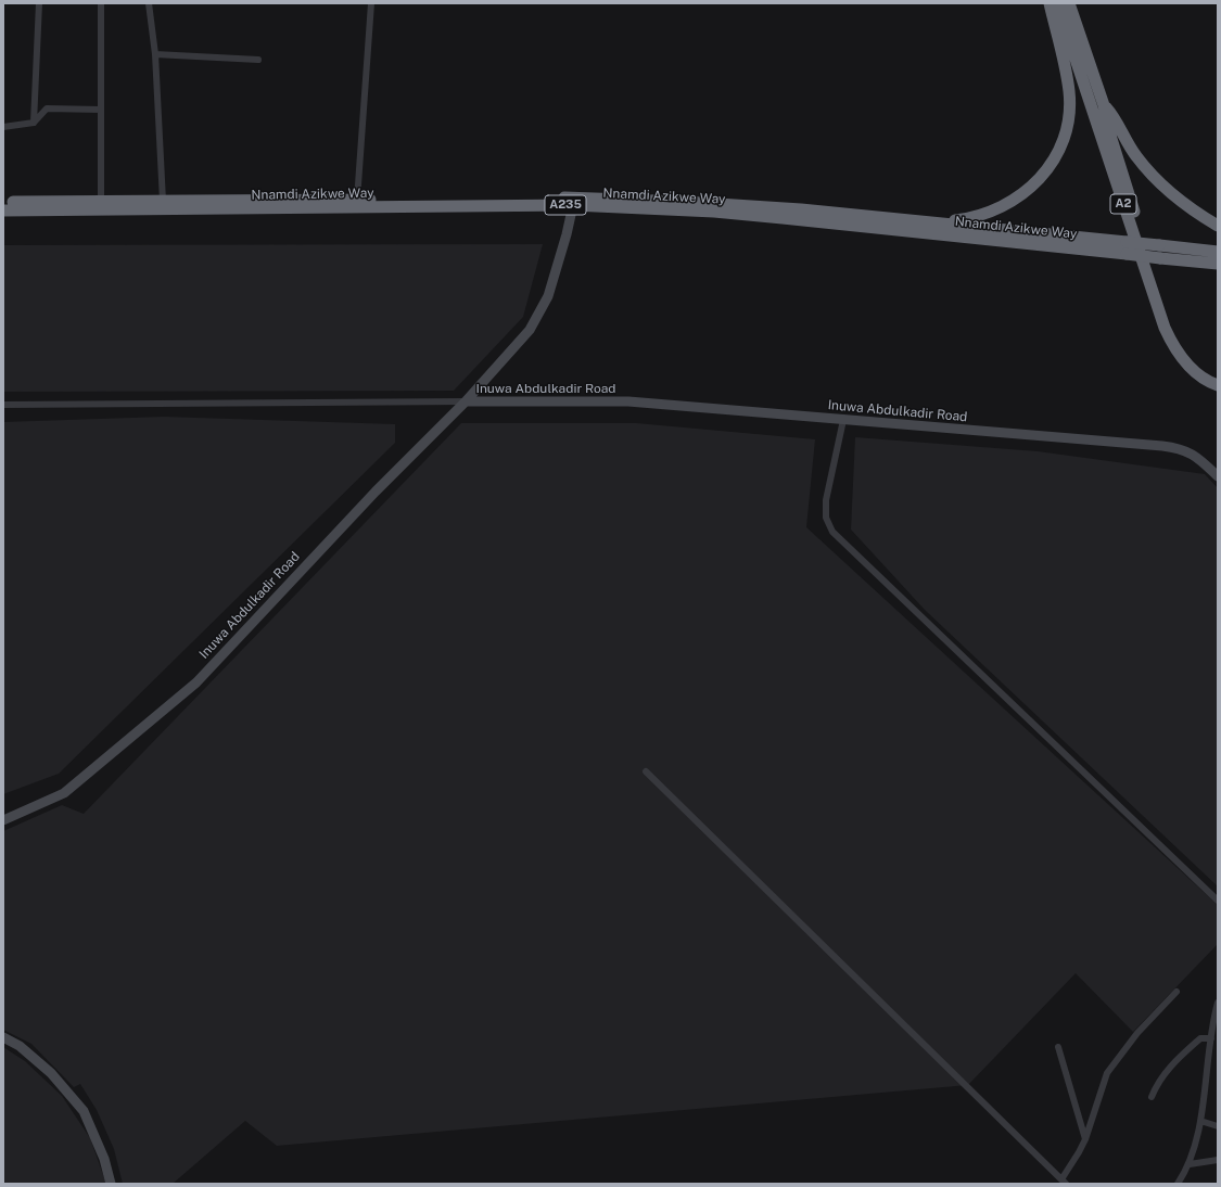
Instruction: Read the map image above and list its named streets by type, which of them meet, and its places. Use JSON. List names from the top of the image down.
{
  "streets": {
    "highway": ["Nnamdi Azikwe Way", "A2", "A235"],
    "street": ["Inuwa Abdulkadir Road"]
  }
}
